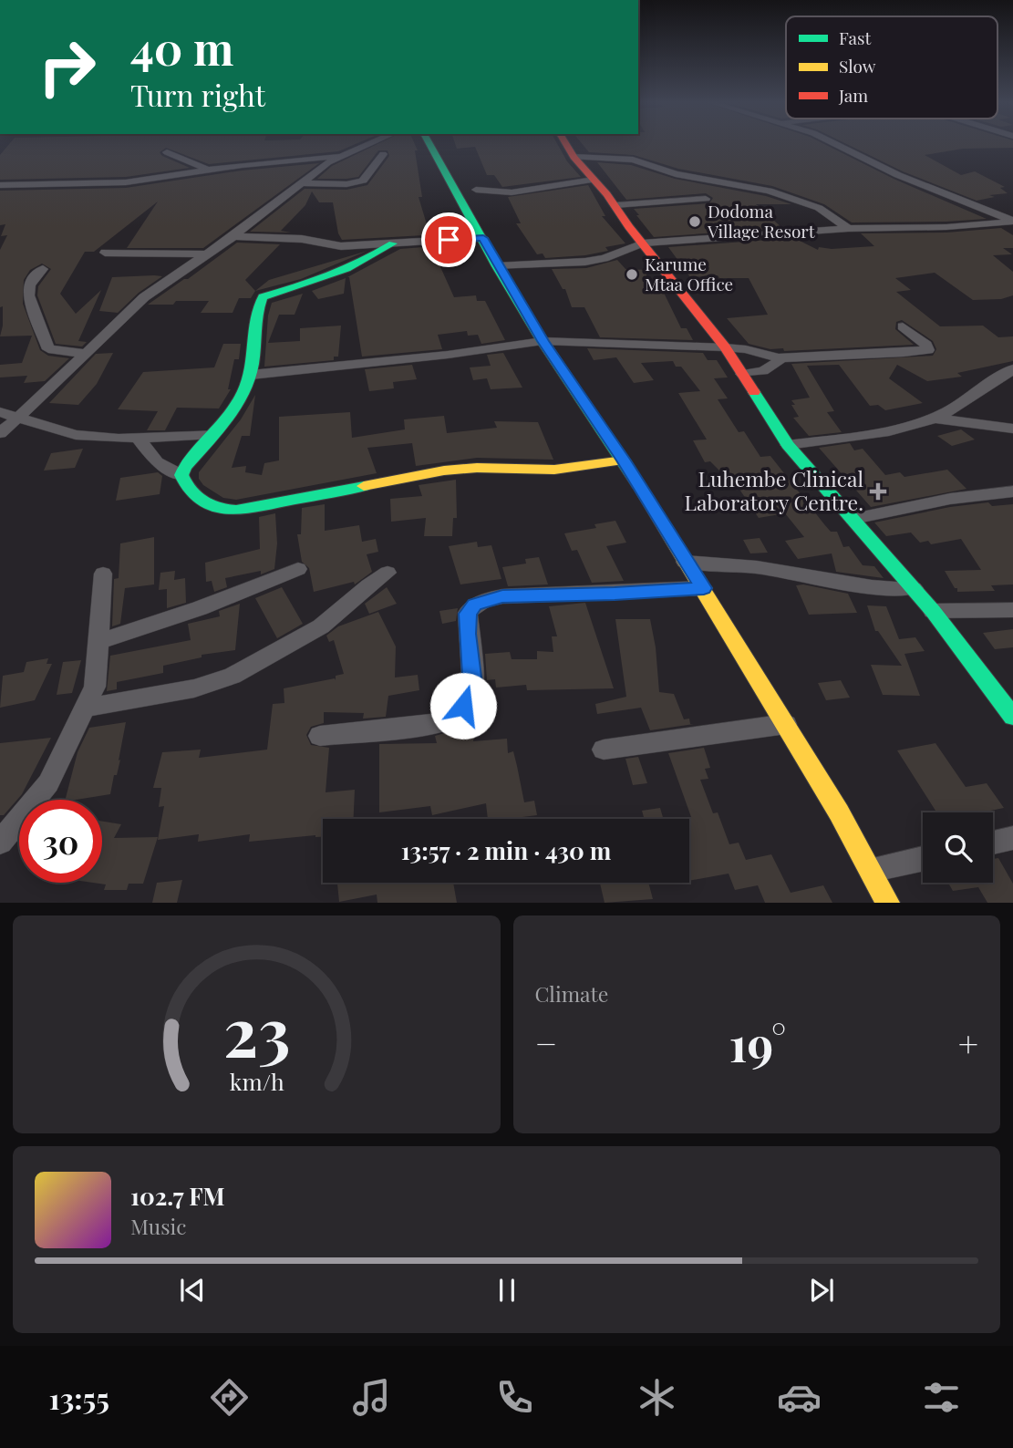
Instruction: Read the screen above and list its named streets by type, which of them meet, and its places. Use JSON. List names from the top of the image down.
{
  "places": {
    "other": ["Dodoma Village Resort", "Karume Mtaa Office"],
    "health": ["Luhembe Clinical Laboratory Centre."]
  },
  "legend": ["Fast", "Slow", "Jam"],
  "page": {
    "turn": ["40 m", "Turn right"],
    "limit": "30",
    "trip": "13:57 · 2 min · 430 m",
    "tile": "Climate",
    "heat": ["−", "19°", "+"],
    "song": ["102.7 FM", "Music"],
    "tabs": "13:55",
    "gauge": ["23", "km/h"]
  }
}
